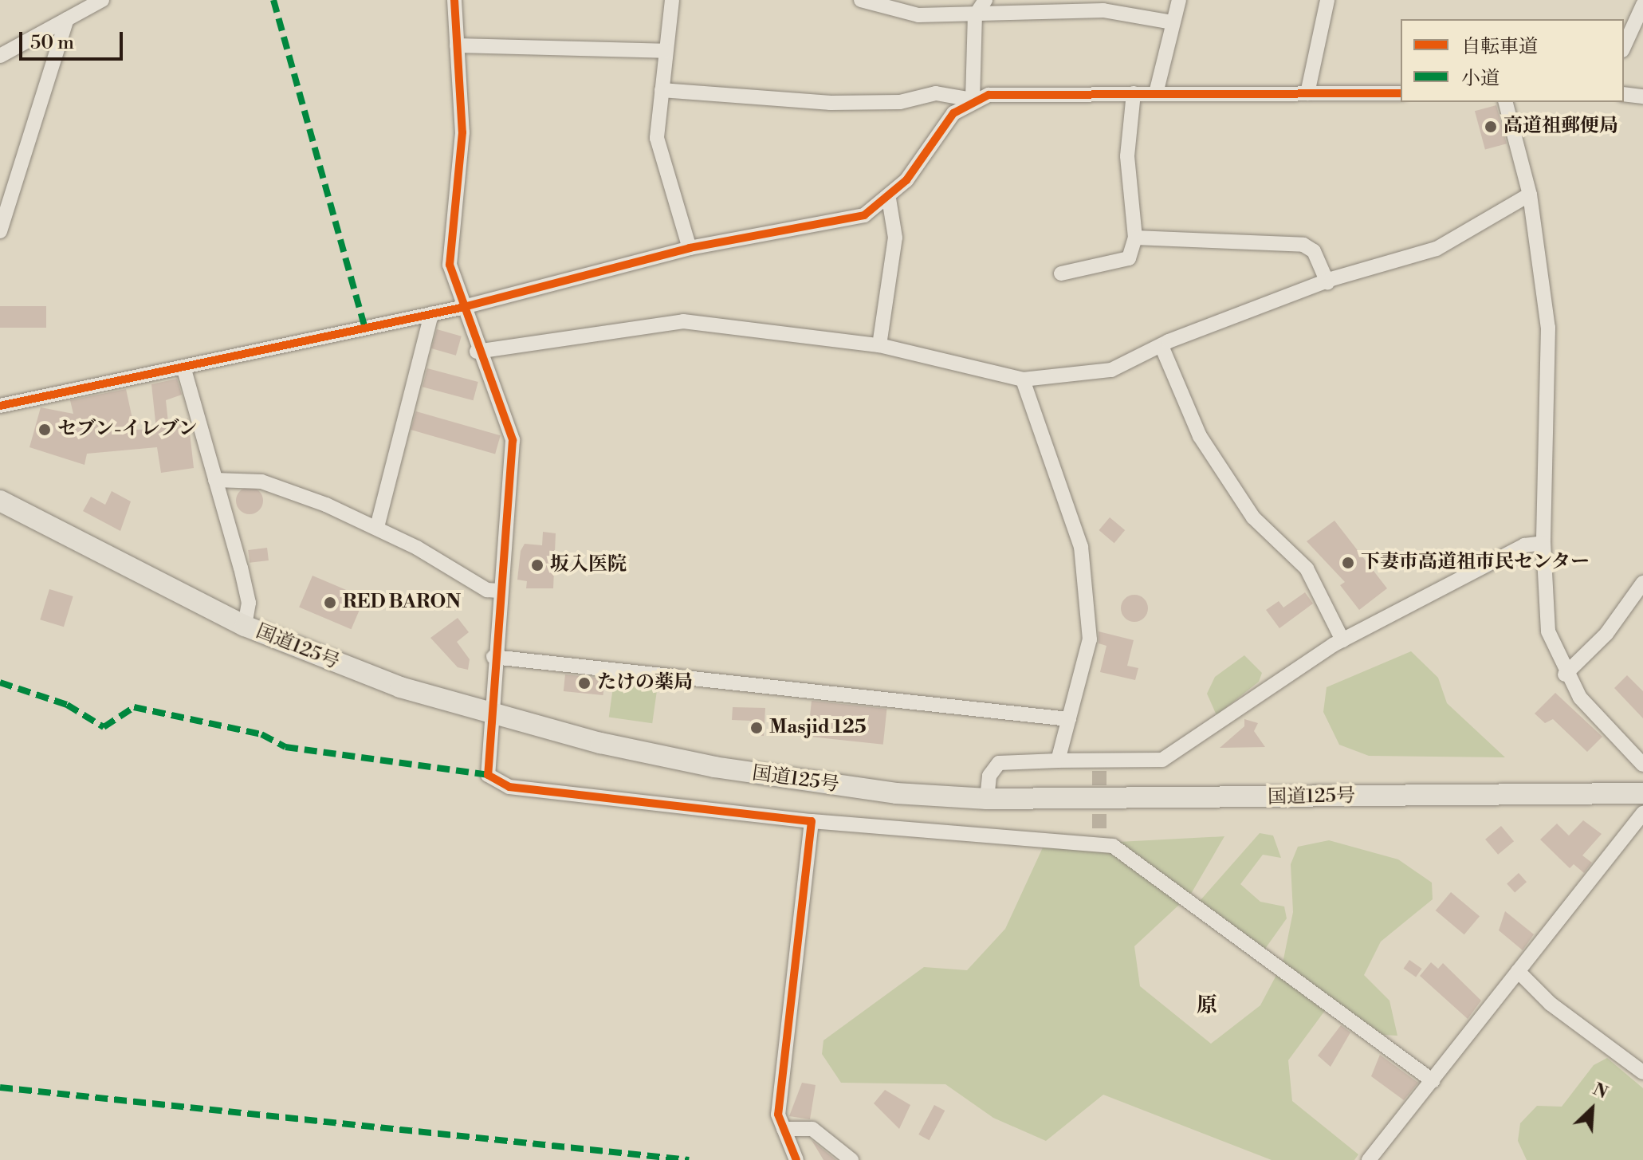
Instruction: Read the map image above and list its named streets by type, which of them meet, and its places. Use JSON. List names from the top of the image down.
{
  "streets": {
    "highway": ["国道125号"]
  },
  "districts": ["原"],
  "places": [
    "高道祖郵便局",
    "セブン-イレブン",
    "下妻市高道祖市民センター",
    "坂入医院",
    "RED BARON",
    "たけの薬局",
    "Masjid 125"
  ],
  "legend": ["自転車道", "小道"],
  "scale_bar": "50 m",
  "north": "top right"
}
